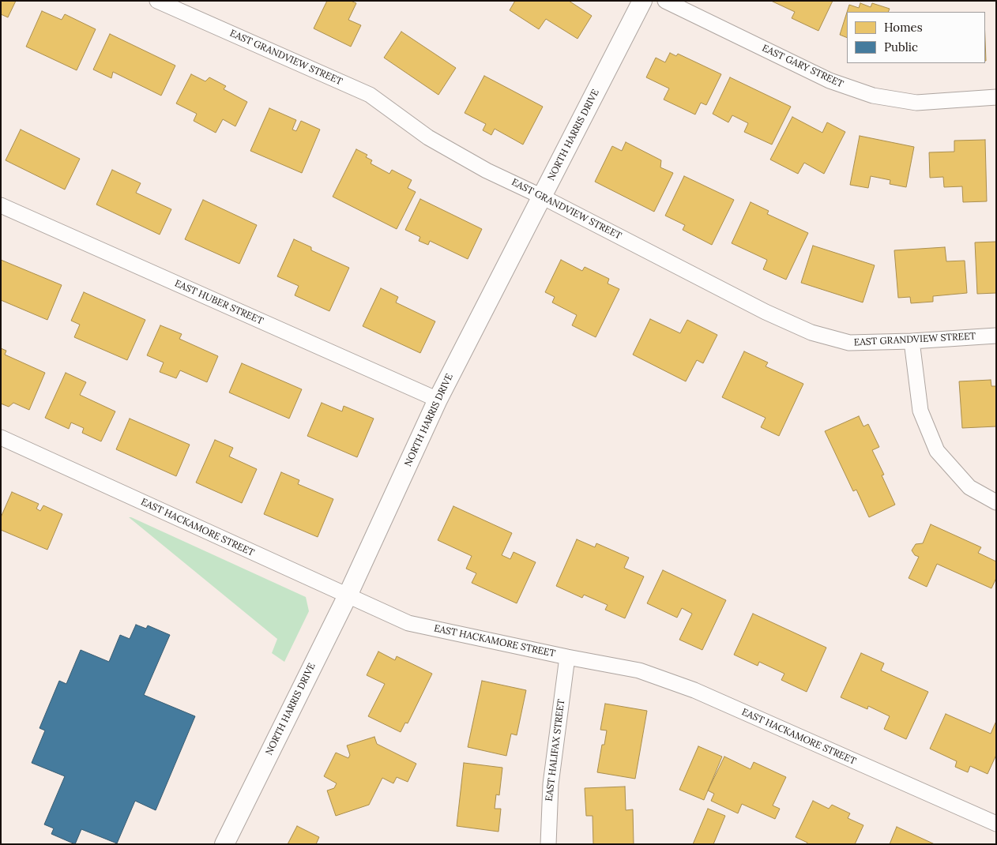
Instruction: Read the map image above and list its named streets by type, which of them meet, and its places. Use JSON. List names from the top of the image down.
{
  "streets": {
    "street": [
      "EAST GRANDVIEW STREET",
      "EAST GARY STREET",
      "NORTH HARRIS DRIVE",
      "EAST HUBER STREET",
      "EAST HACKAMORE STREET",
      "EAST HALIFAX STREET"
    ]
  },
  "crossings": [
    ["EAST GRANDVIEW STREET", "NORTH HARRIS DRIVE"],
    ["NORTH HARRIS DRIVE", "EAST HUBER STREET"],
    ["NORTH HARRIS DRIVE", "EAST HACKAMORE STREET"],
    ["EAST HACKAMORE STREET", "EAST HALIFAX STREET"]
  ],
  "legend": ["Homes", "Public"]
}
